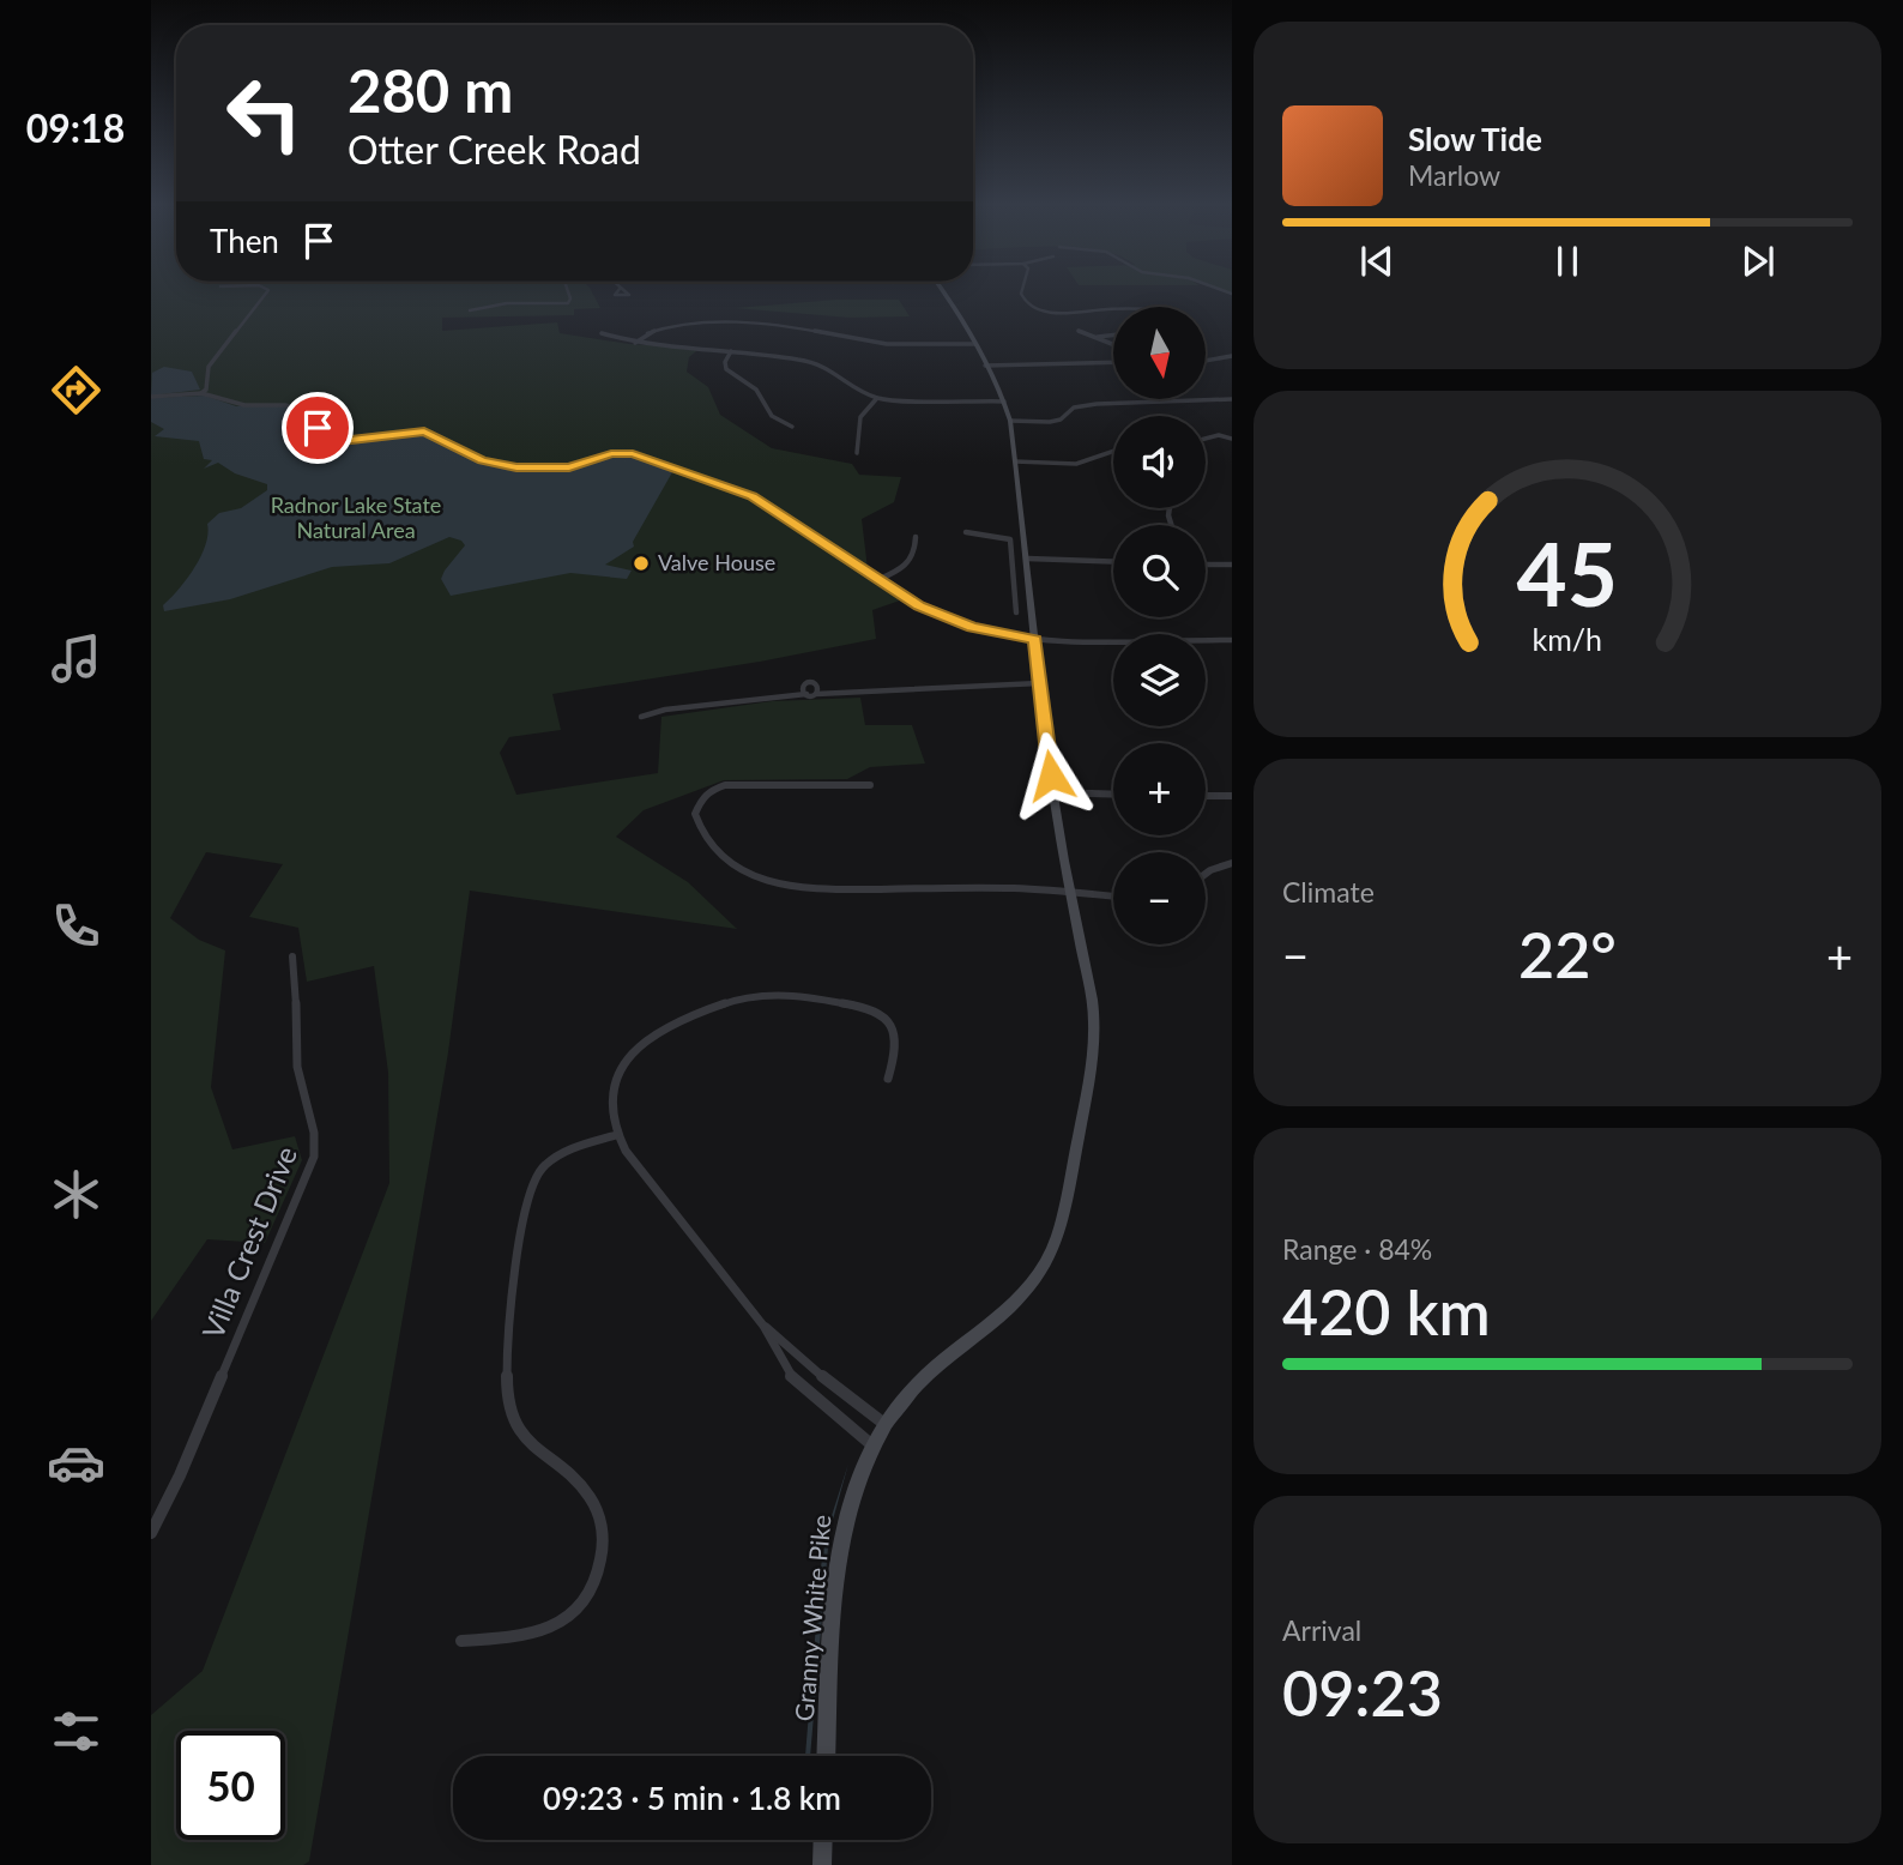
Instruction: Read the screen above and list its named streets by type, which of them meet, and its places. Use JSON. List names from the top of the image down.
{
  "streets": {
    "main road": ["Granny White Pike"],
    "street": ["Villa Crest Drive"]
  },
  "parks": ["Radnor Lake State Natural Area"],
  "places": ["Valve House"],
  "north": "bottom",
  "page": {
    "tabs": "09:18",
    "turn": ["280 m", "Otter Creek Road"],
    "song": ["Slow Tide", "Marlow"],
    "then": "Then",
    "map_buttons": ["+", "−"],
    "tile": [
      "Climate",
      ["Range · 84%", "420 km"],
      ["Arrival", "09:23"]
    ],
    "heat": ["−", "22°", "+"],
    "limit": "50",
    "trip": "09:23 · 5 min · 1.8 km",
    "gauge": ["45", "km/h"]
  }
}
